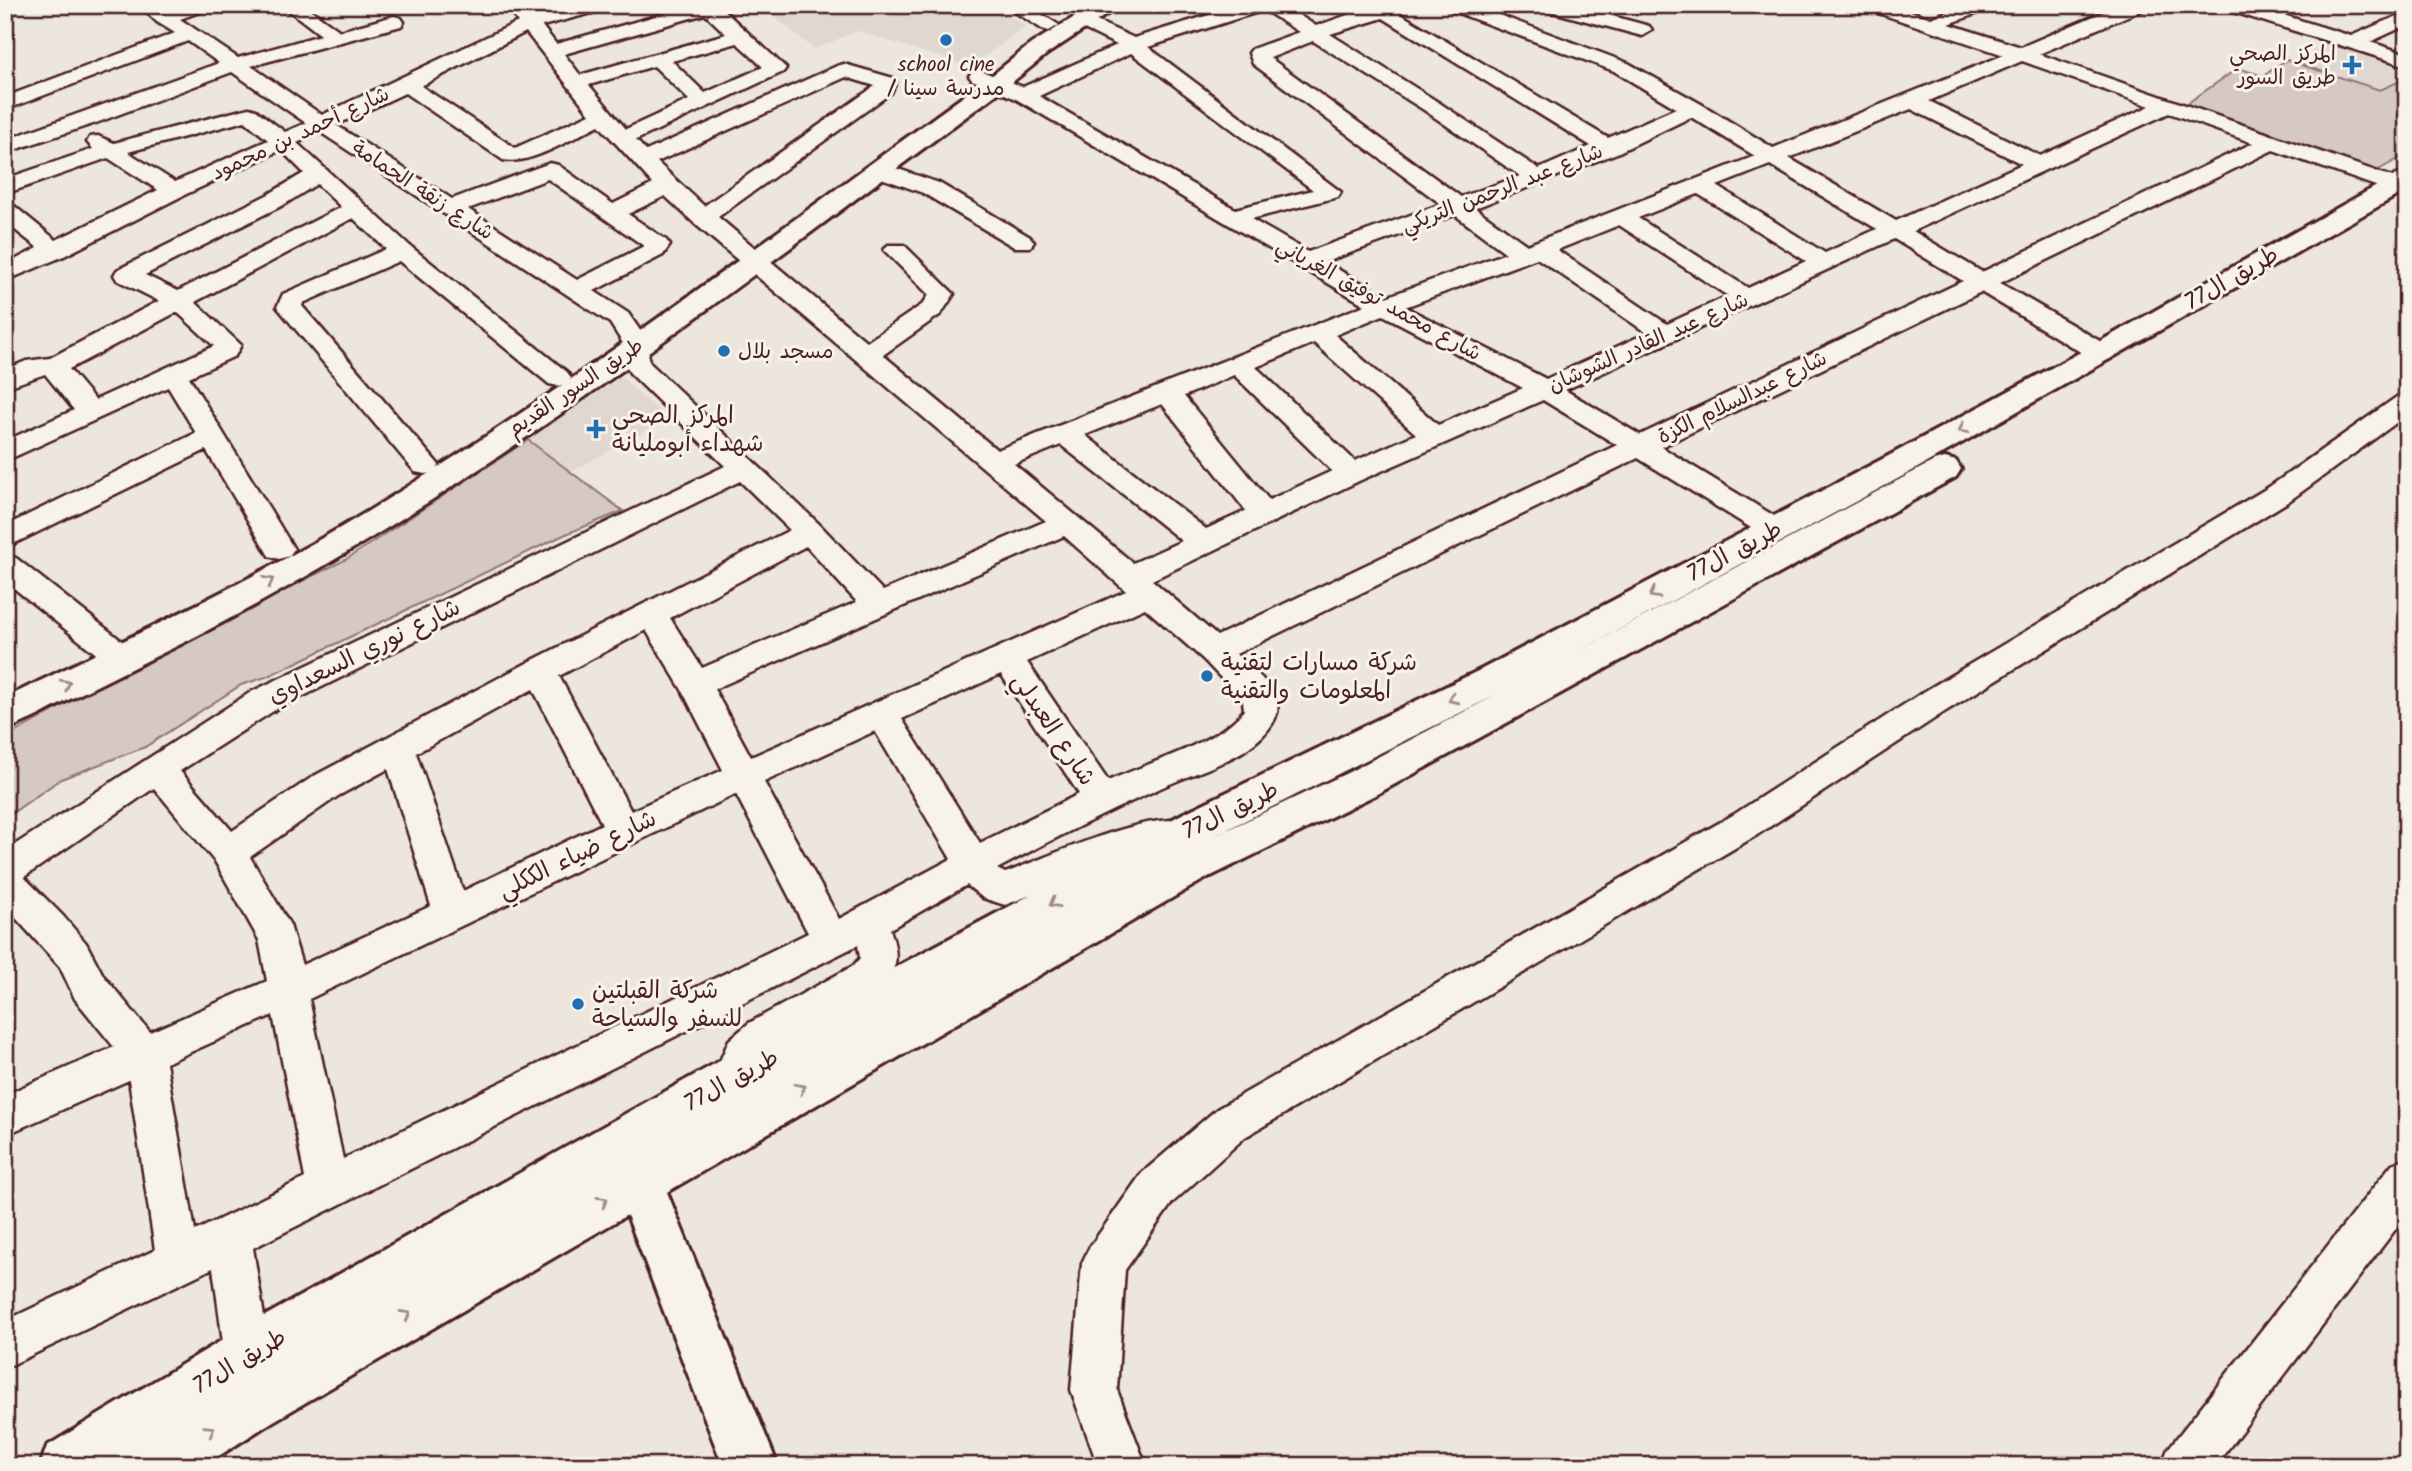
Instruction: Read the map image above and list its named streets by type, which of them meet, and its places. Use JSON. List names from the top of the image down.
{
  "streets": {
    "main road": ["طريق ال77", "طريق السور القديم"],
    "street": [
      "شارع أحمد بن محمود",
      "شارع عبد الرحمن التريكي",
      "شارع زنقة الحمامة",
      "شارع محمد توفيق الغرياني",
      "شارع عبد القادر الشوشان",
      "شارع عبدالسلام الكزة",
      "شارع نوري السعداوي",
      "شارع العبدلي",
      "شارع ضياء الككلي"
    ]
  },
  "crossings": [
    ["شارع أحمد بن محمود", "شارع زنقة الحمامة"],
    ["شارع عبد الرحمن التريكي", "شارع محمد توفيق الغرياني"],
    ["شارع زنقة الحمامة", "طريق السور القديم"],
    ["طريق ال77", "شارع محمد توفيق الغرياني"],
    ["شارع محمد توفيق الغرياني", "شارع عبد القادر الشوشان"],
    ["شارع محمد توفيق الغرياني", "طريق السور القديم"],
    ["شارع محمد توفيق الغرياني", "شارع عبدالسلام الكزة"],
    ["شارع عبد القادر الشوشان", "شارع ضياء الككلي"],
    ["شارع العبدلي", "شارع ضياء الككلي"]
  ],
  "places": {
    "other": [
      "school cine / مدرسة سينا",
      "مسجد بلال",
      "شركة مسارات لتقنية المعلومات والتقنية",
      "شركة القبلتين للسفر والسياحة"
    ],
    "health": ["المركز الصحي طريق السور", "المركز الصحي شهداء أبومليانة"]
  }
}
